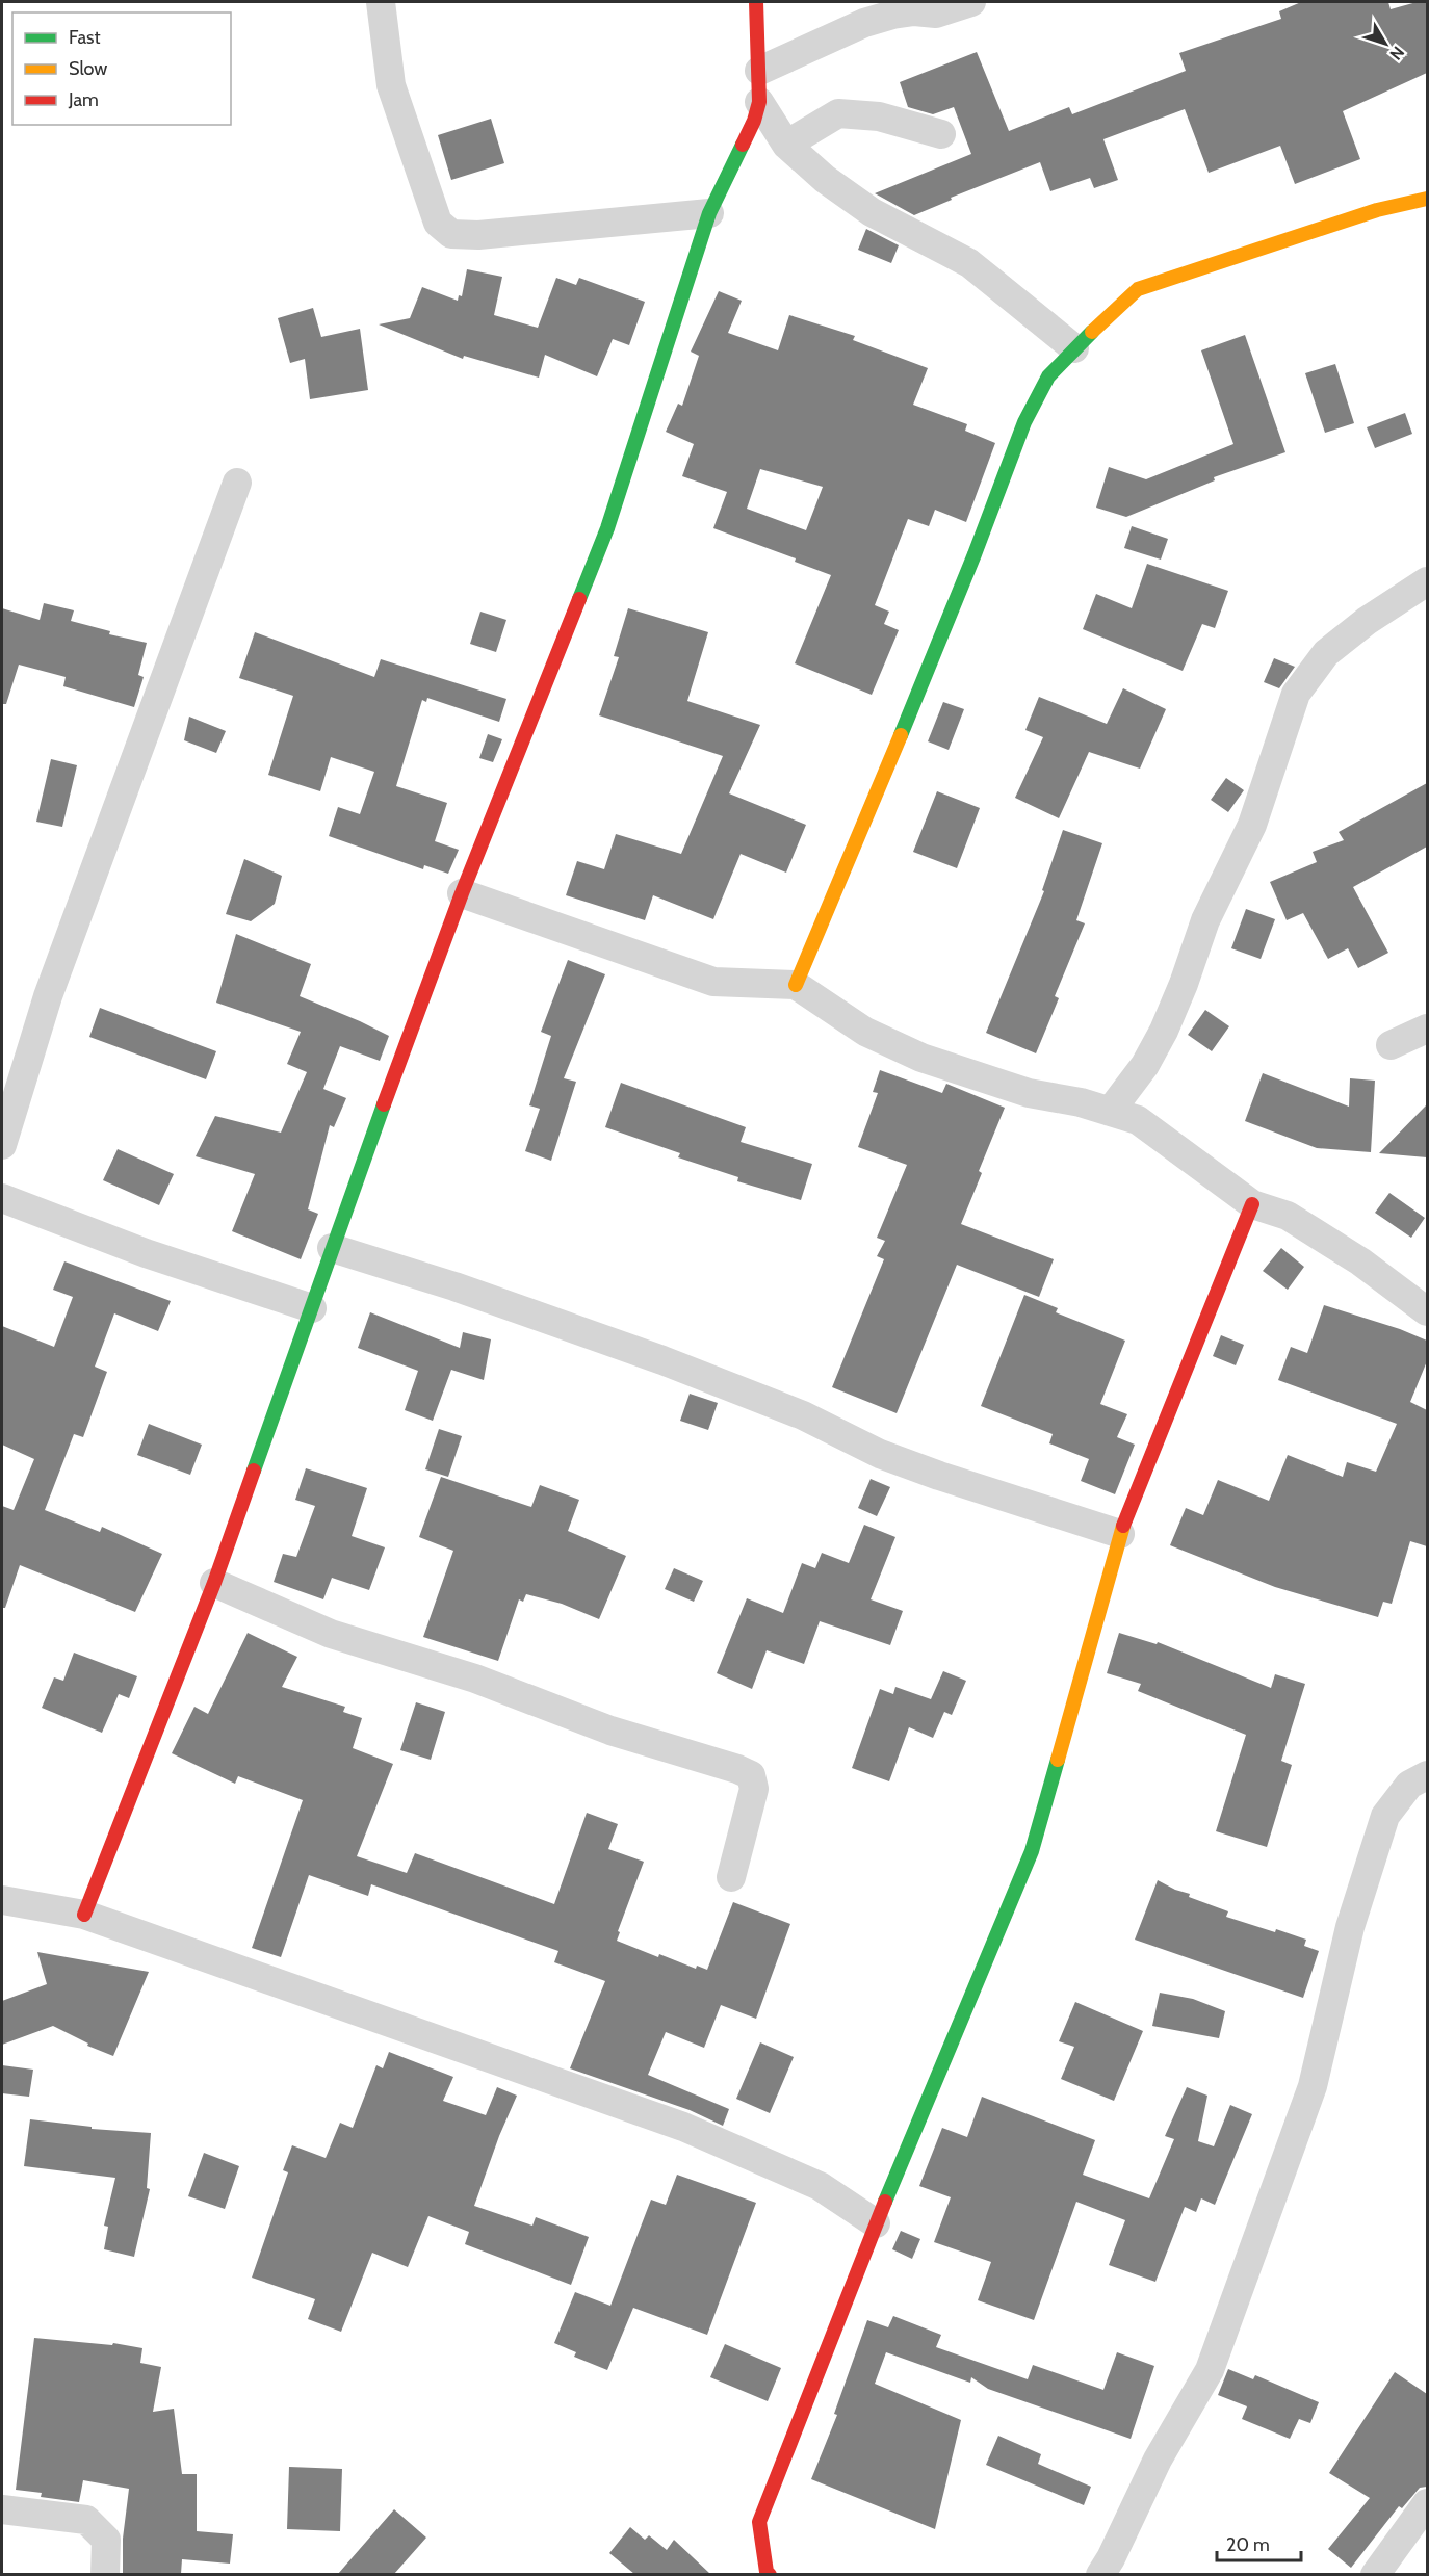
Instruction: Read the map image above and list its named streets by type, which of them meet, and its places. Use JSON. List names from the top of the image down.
{
  "legend": ["Fast", "Slow", "Jam"],
  "scale_bar": "20 m",
  "north": "bottom right"
}
